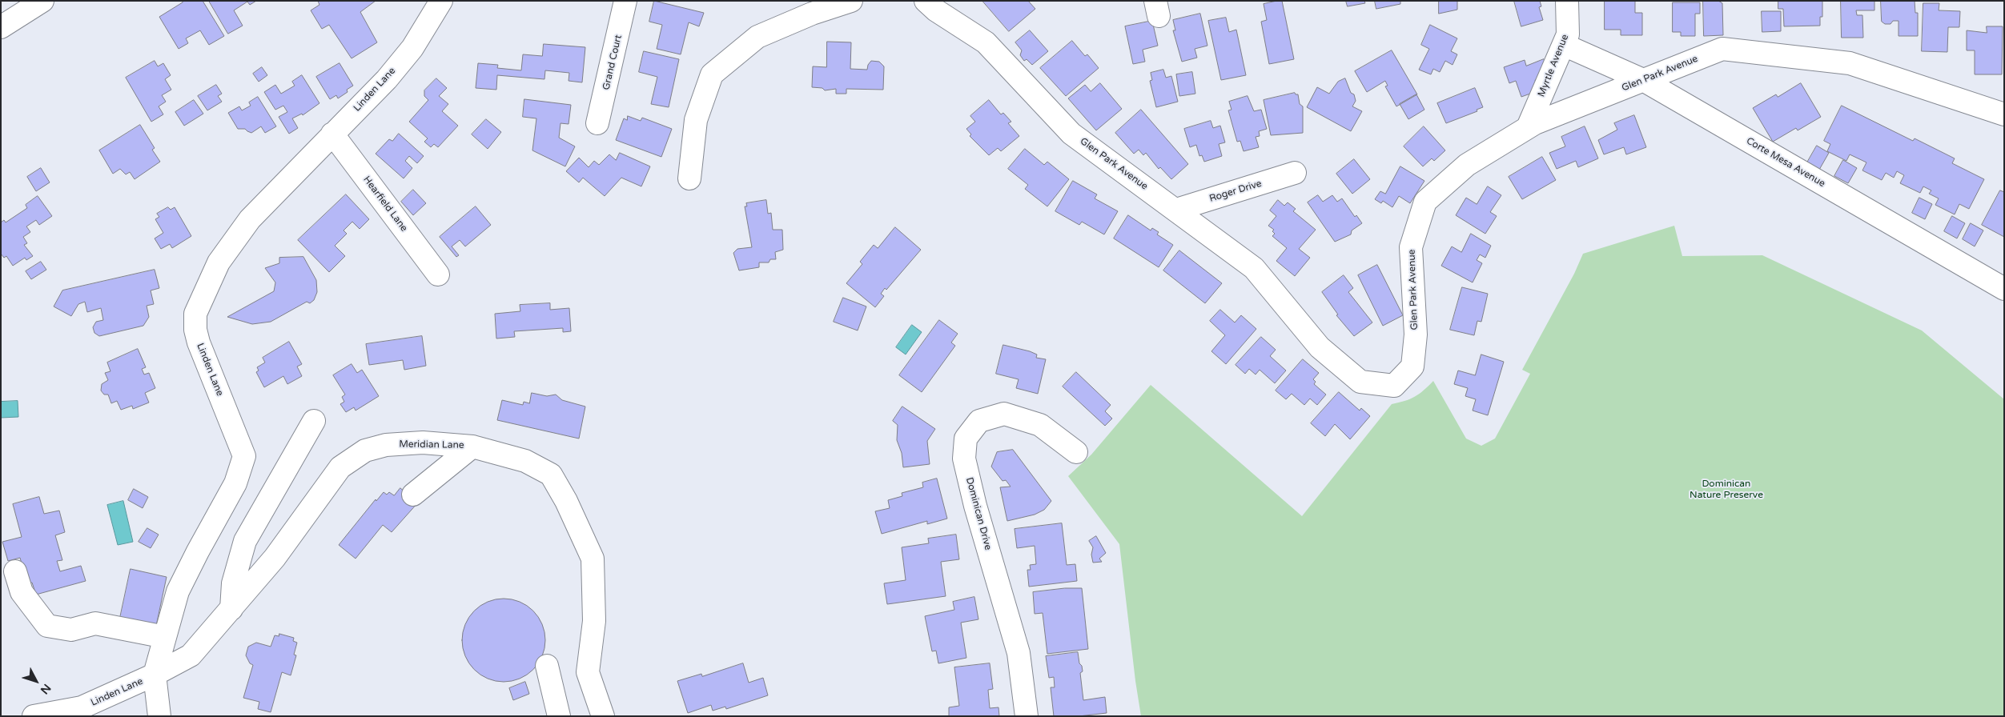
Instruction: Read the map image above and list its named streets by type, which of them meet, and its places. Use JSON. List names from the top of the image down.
{
  "streets": {
    "street": [
      "Grand Court",
      "Myrtle Avenue",
      "Glen Park Avenue",
      "Linden Lane",
      "Corte Mesa Avenue",
      "Roger Drive",
      "Hearfield Lane",
      "Meridian Lane",
      "Dominican Drive"
    ]
  },
  "crossings": [
    ["Myrtle Avenue", "Glen Park Avenue"],
    ["Myrtle Avenue", "Corte Mesa Avenue"],
    ["Glen Park Avenue", "Corte Mesa Avenue"],
    ["Glen Park Avenue", "Roger Drive"],
    ["Linden Lane", "Hearfield Lane"],
    ["Linden Lane", "Meridian Lane"]
  ],
  "parks": ["Dominican Nature Preserve"],
  "north": "bottom right"
}
